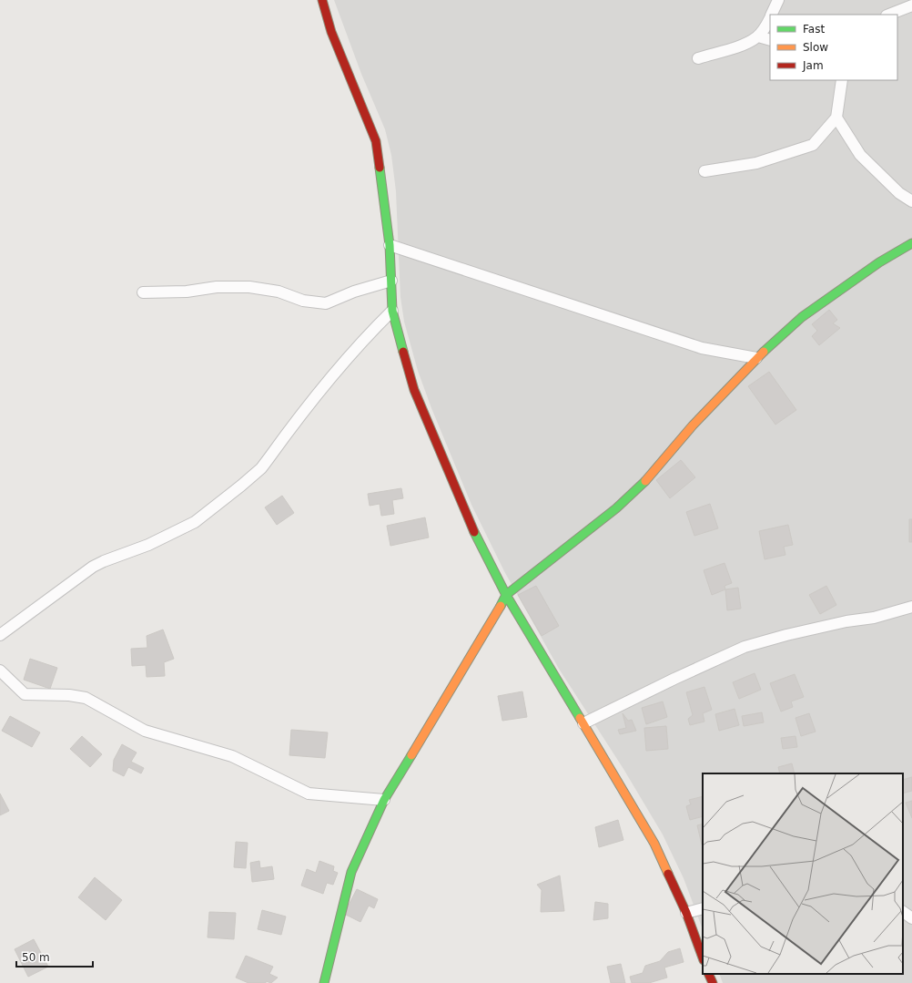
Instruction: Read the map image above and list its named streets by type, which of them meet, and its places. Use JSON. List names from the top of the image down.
{
  "legend": ["Fast", "Slow", "Jam"],
  "scale_bar": "50 m"
}
